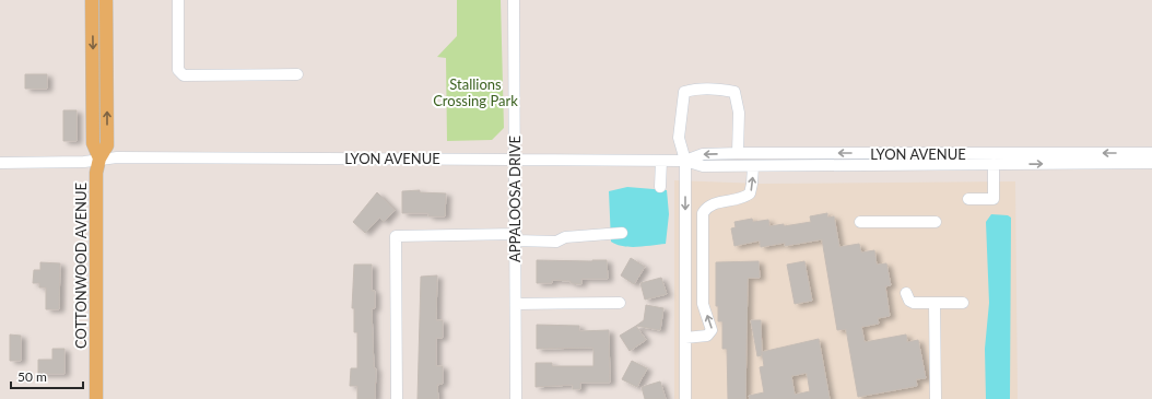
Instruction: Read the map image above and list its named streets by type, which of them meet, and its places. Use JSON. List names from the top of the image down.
{
  "streets": {
    "main road": ["COTTONWOOD AVENUE"],
    "street": ["LYON AVENUE", "APPALOOSA DRIVE"]
  },
  "crossings": [
    ["LYON AVENUE", "APPALOOSA DRIVE"],
    ["LYON AVENUE", "COTTONWOOD AVENUE"]
  ],
  "parks": ["Stallions Crossing Park"],
  "scale_bar": "50 m"
}
